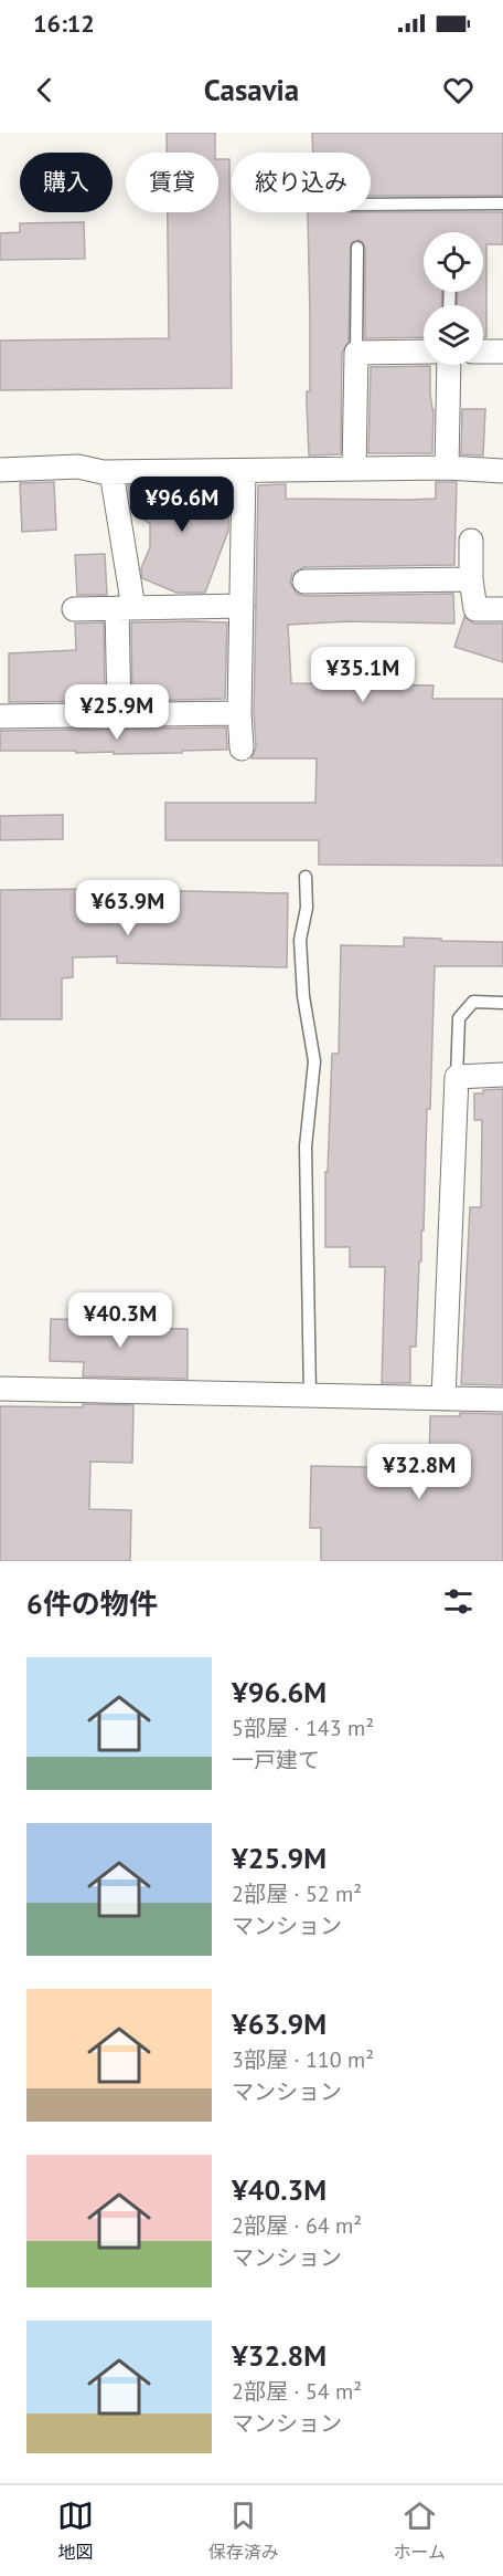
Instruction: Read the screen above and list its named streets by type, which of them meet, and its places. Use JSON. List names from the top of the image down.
{
  "page": {
    "status": "16:12",
    "header": "Casavia",
    "chip": ["購入", "賃貸", "絞り込み"],
    "price": [
      "¥96.6M",
      "¥35.1M",
      "¥25.9M",
      "¥63.9M",
      "¥40.3M",
      "¥32.8M"
    ],
    "heading": "6件の物件",
    "list": [
      {
        "name": "¥96.6M",
        "note": "5部屋 · 143 m² · 一戸建て"
      },
      {
        "name": "¥25.9M",
        "note": "2部屋 · 52 m² · マンション"
      },
      {
        "name": "¥63.9M",
        "note": "3部屋 · 110 m² · マンション"
      },
      {
        "name": "¥40.3M",
        "note": "2部屋 · 64 m² · マンション"
      },
      {
        "name": "¥32.8M",
        "note": "2部屋 · 54 m² · マンション"
      }
    ],
    "tabs": ["地図", "保存済み", "ホーム"]
  }
}
